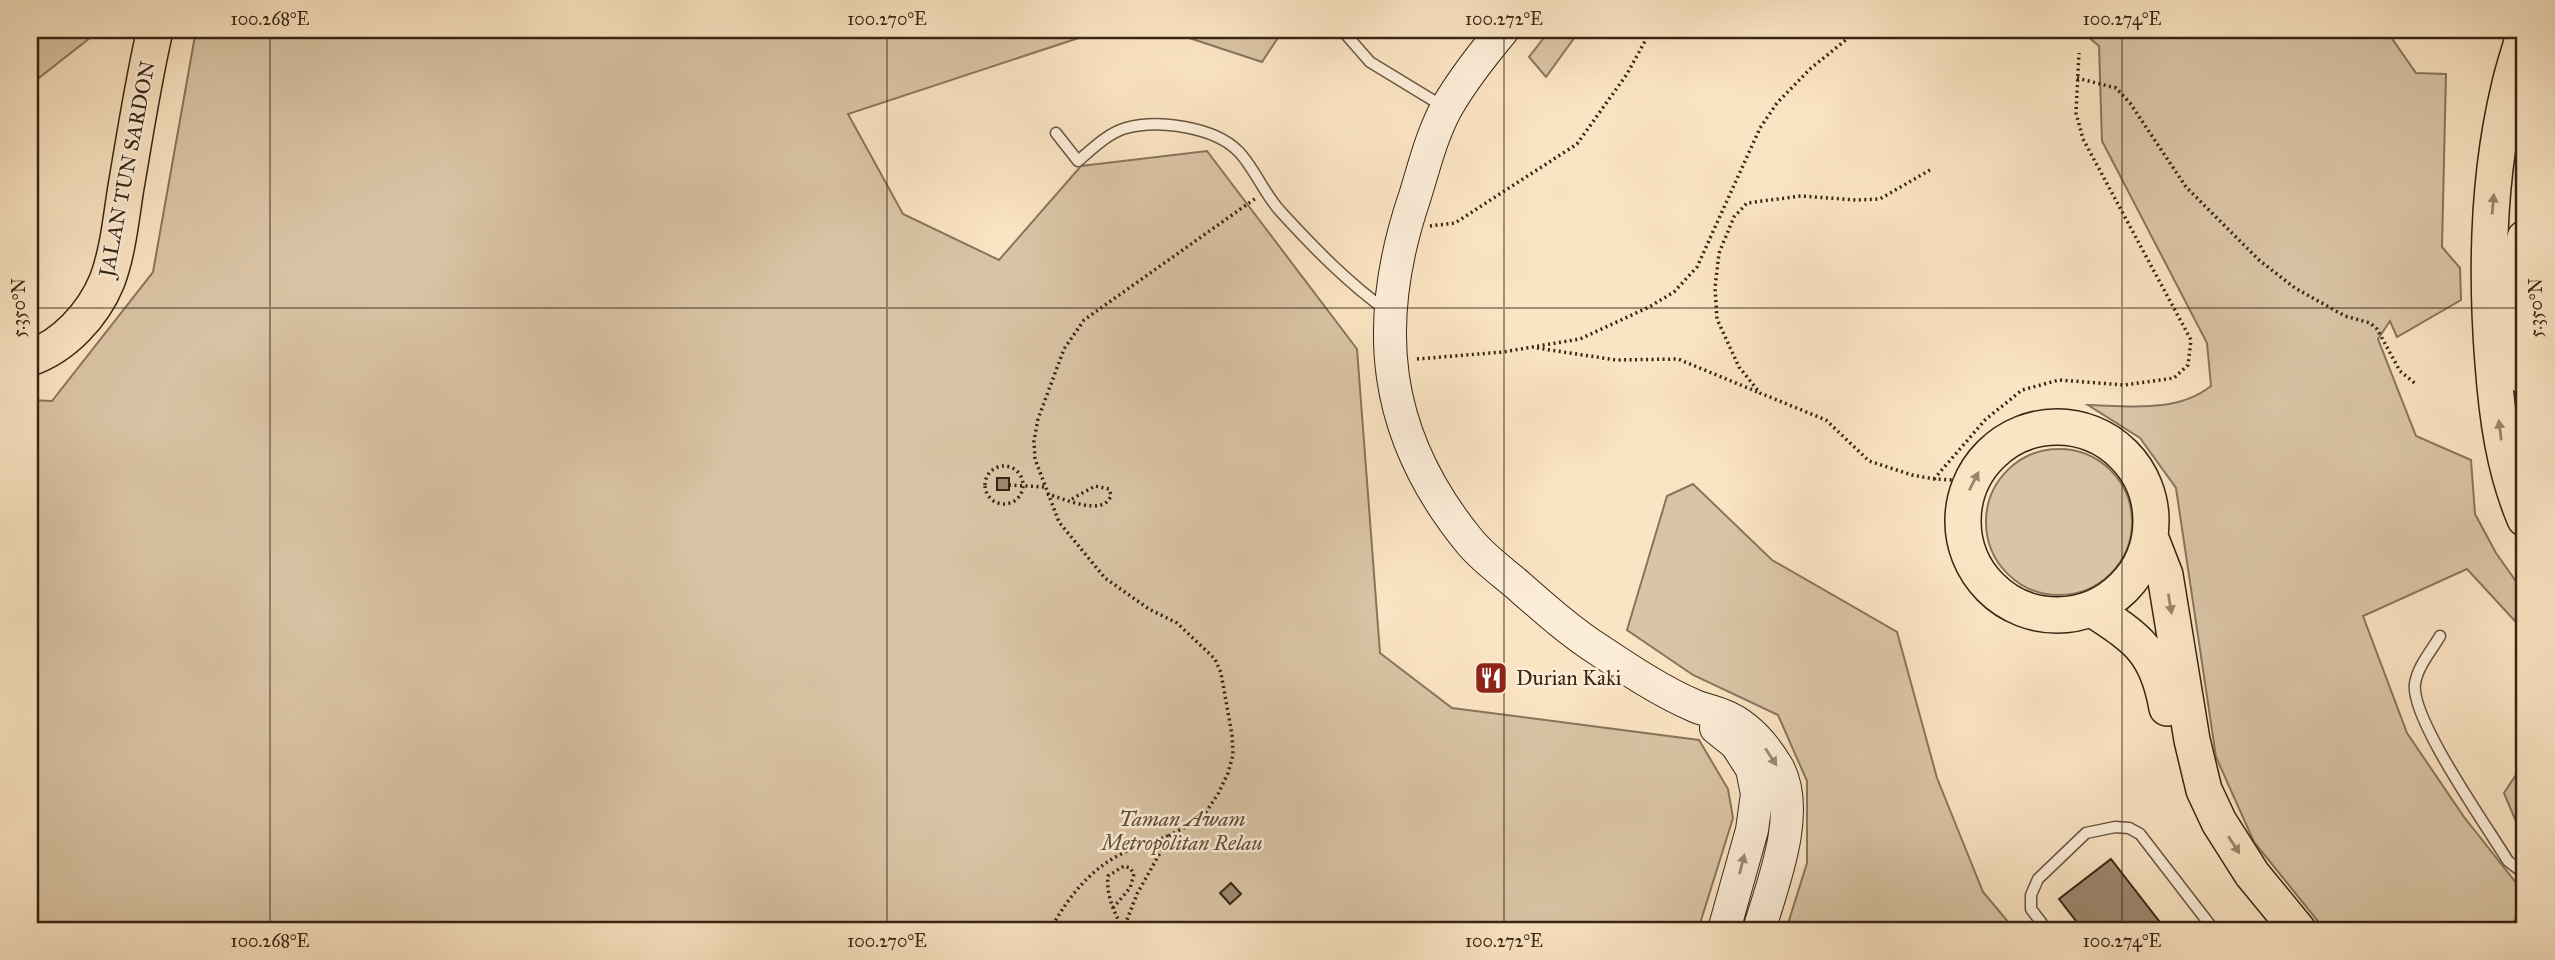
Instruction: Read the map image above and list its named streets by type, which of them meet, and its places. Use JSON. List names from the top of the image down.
{
  "streets": {
    "main road": ["JALAN TUN SARDON"]
  },
  "parks": ["Taman Awam Metropolitan Relau"],
  "places": {
    "restaurant": ["Durian Kaki"]
  },
  "coordinates": [
    "100.268°E",
    "100.270°E",
    "100.272°E",
    "100.274°E",
    "5.350°N"
  ]
}
